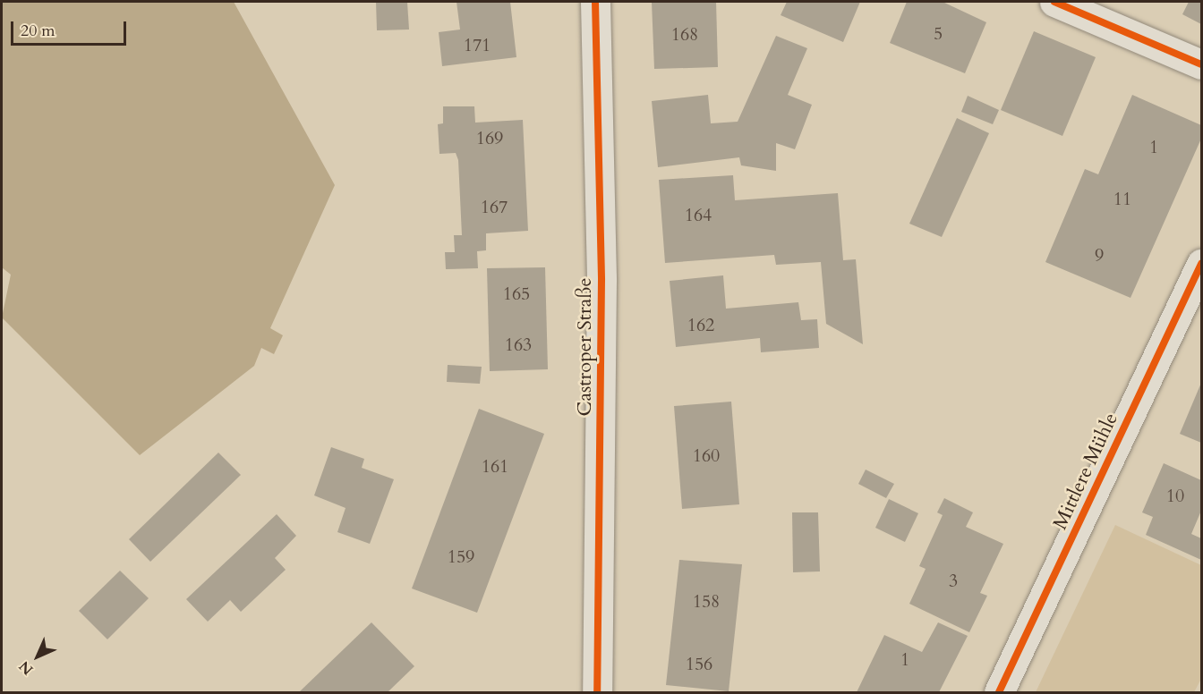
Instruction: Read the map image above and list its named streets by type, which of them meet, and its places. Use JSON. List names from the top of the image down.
{
  "streets": {
    "main road": ["Castroper Straße", "Mittlere Mühle"]
  },
  "house_numbers": [
    "5",
    "168",
    "171",
    "169",
    "1",
    "11",
    "167",
    "164",
    "9",
    "165",
    "162",
    "163",
    "160",
    "161",
    "10",
    "159",
    "3",
    "158",
    "1",
    "156"
  ],
  "scale_bar": "20 m",
  "north": "bottom left"
}
